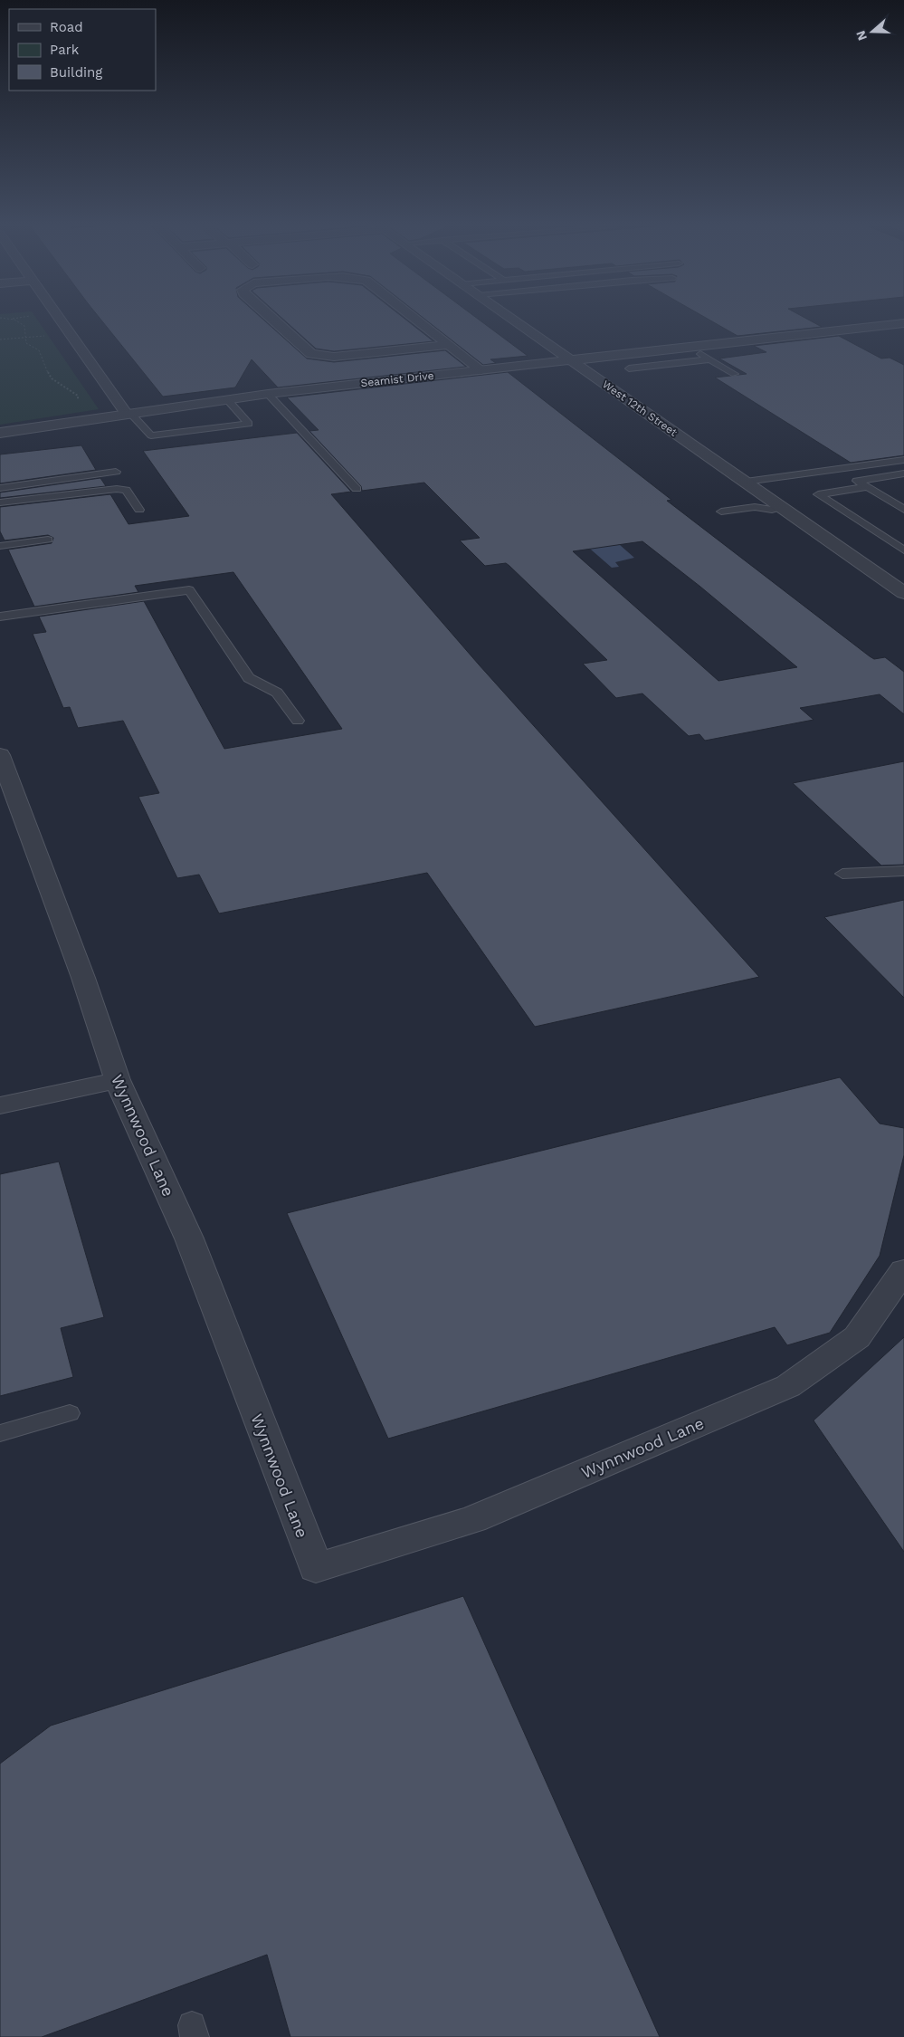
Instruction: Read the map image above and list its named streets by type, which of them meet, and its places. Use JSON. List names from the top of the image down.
{
  "streets": {
    "street": ["Seamist Drive", "West 12th Street", "Wynnwood Lane"]
  },
  "crossings": [
    ["Seamist Drive", "West 12th Street"]
  ],
  "legend": ["Road", "Park", "Building"],
  "north": "left"
}
